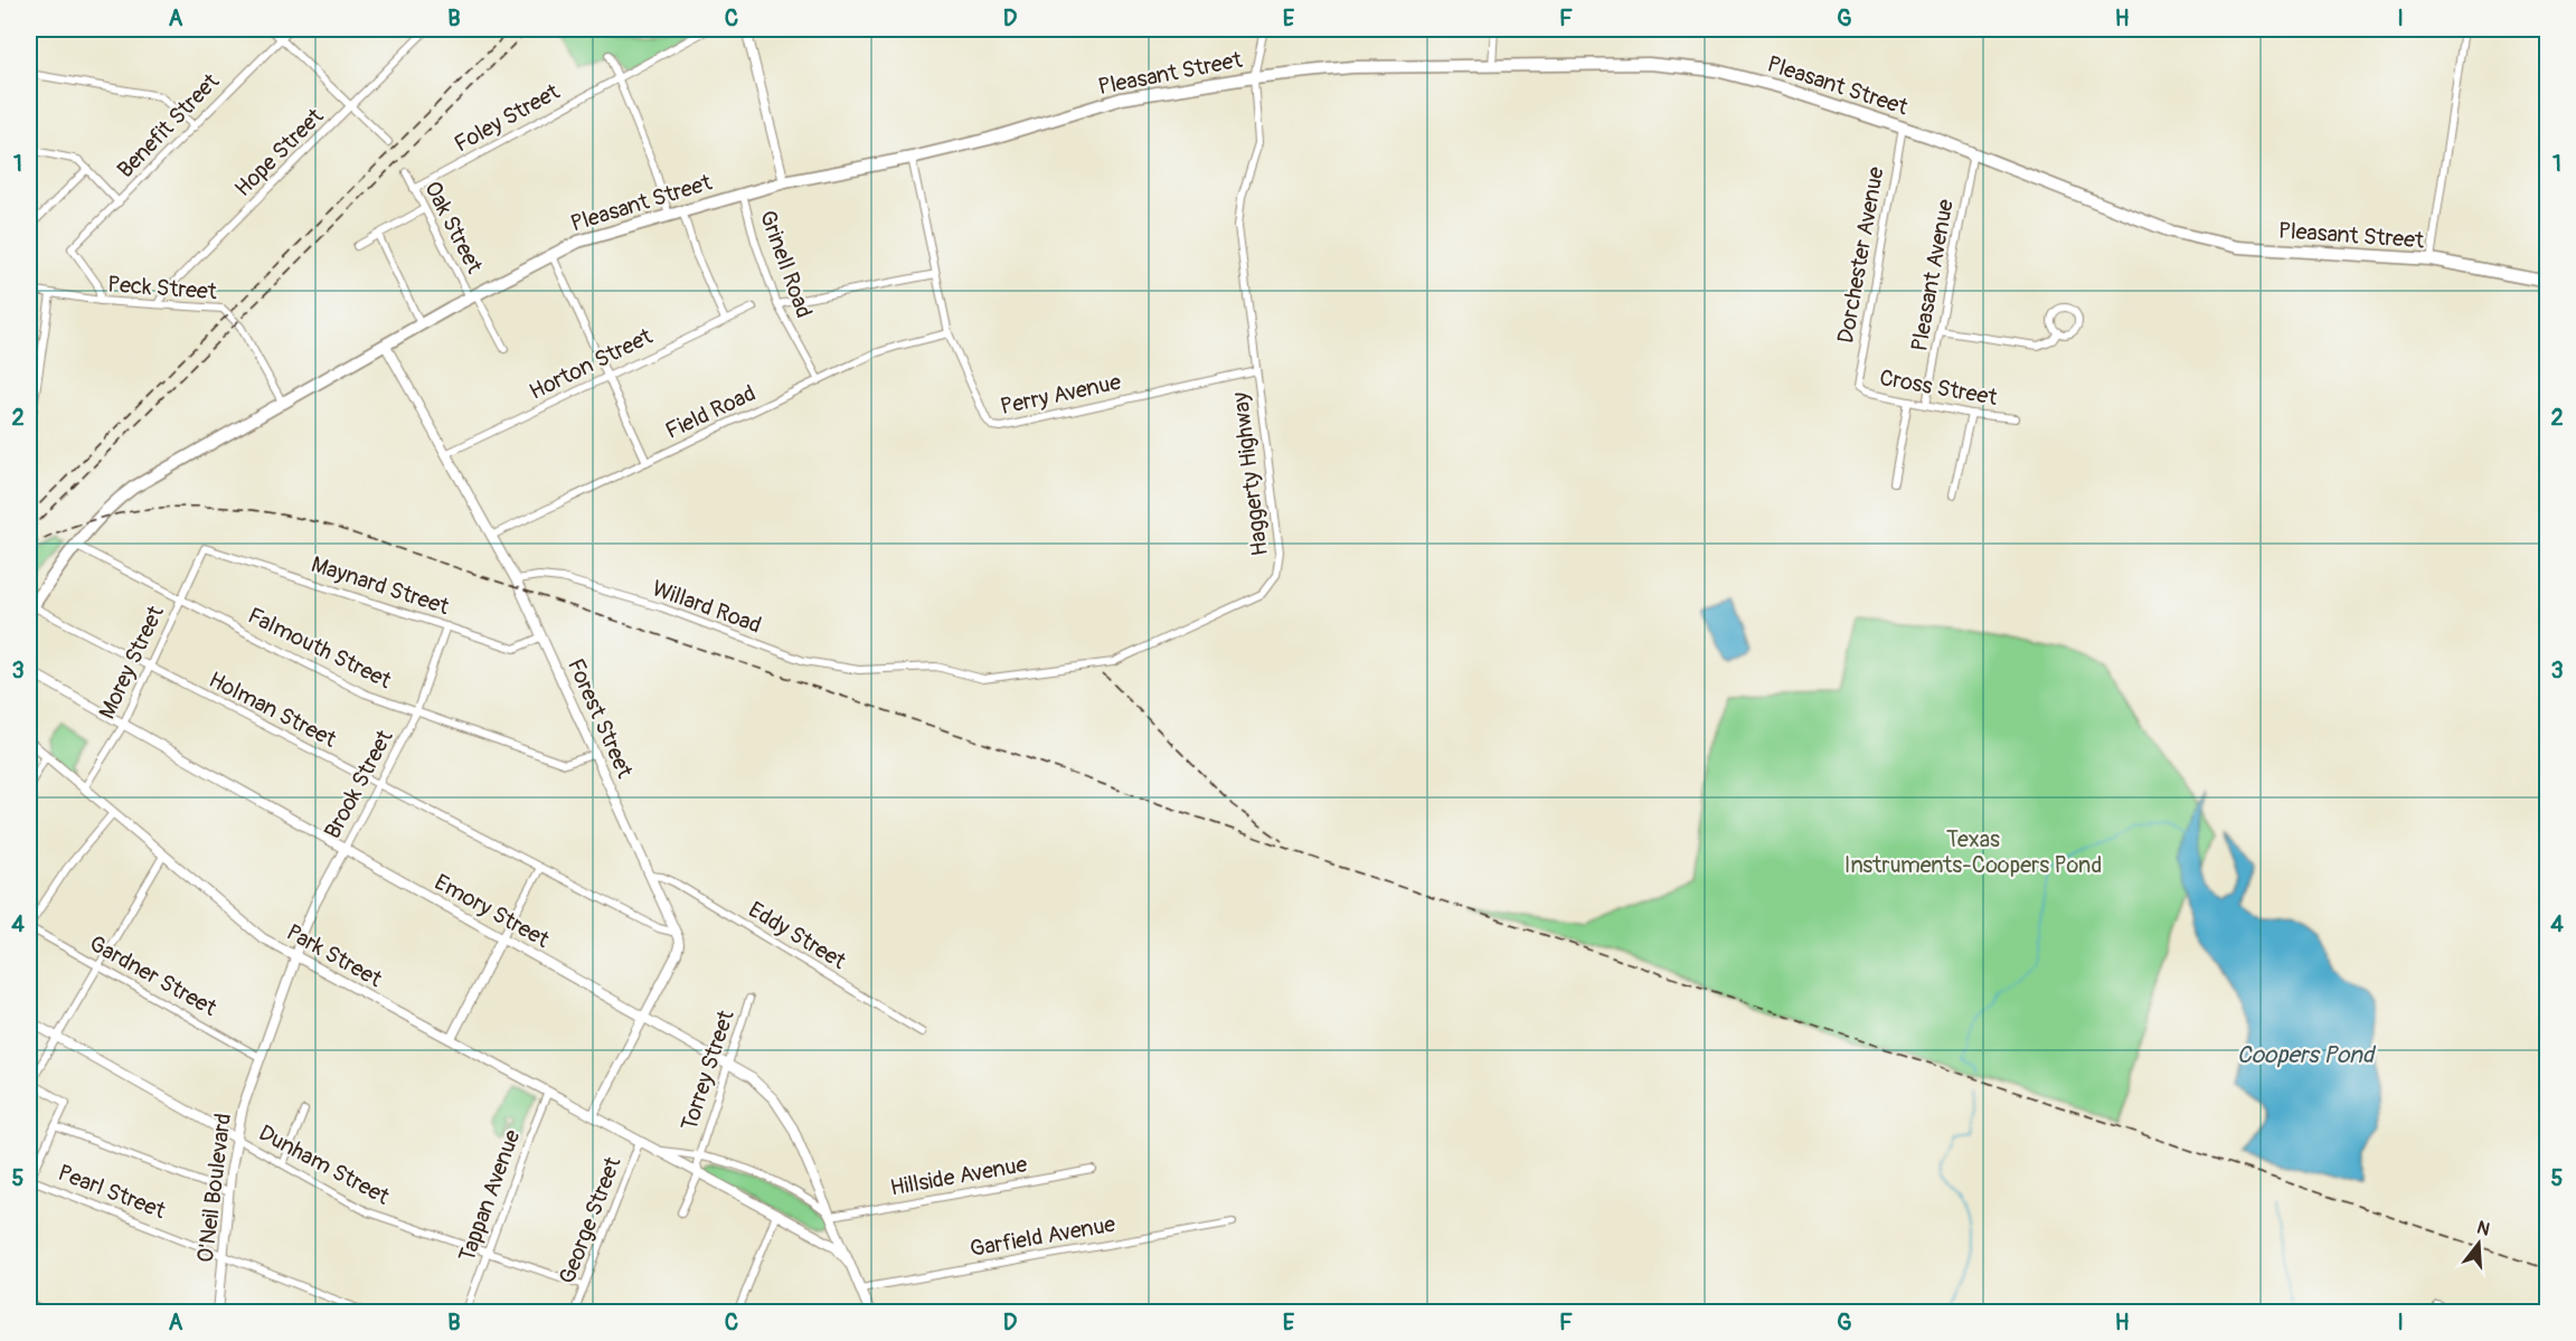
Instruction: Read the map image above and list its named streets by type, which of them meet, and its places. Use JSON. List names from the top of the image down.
{
  "streets": {
    "highway": ["Pleasant Street"],
    "main road": [
      "Forest Street",
      "Brook Street",
      "Emory Street",
      "Park Street",
      "Dunham Street",
      "O'Neil Boulevard"
    ],
    "street": [
      "Foley Street",
      "Benefit Street",
      "Hope Street",
      "Oak Street",
      "Dorchester Avenue",
      "Grinell Road",
      "Pleasant Avenue",
      "Peck Street",
      "Horton Street",
      "Cross Street",
      "Perry Avenue",
      "Field Road",
      "Haggerty Highway",
      "Maynard Street",
      "Willard Road",
      "Falmouth Street",
      "Morey Street",
      "Holman Street",
      "Eddy Street",
      "Gardner Street",
      "Torrey Street",
      "Hillside Avenue",
      "Pearl Street",
      "Tappan Avenue",
      "George Street",
      "Garfield Avenue"
    ]
  },
  "crossings": [
    ["Pleasant Street", "Oak Street"],
    ["Pleasant Street", "Dorchester Avenue"],
    ["Pleasant Street", "Grinell Road"],
    ["Pleasant Street", "Pleasant Avenue"],
    ["Pleasant Street", "Peck Street"],
    ["Pleasant Street", "Perry Avenue"],
    ["Pleasant Street", "Haggerty Highway"],
    ["Pleasant Street", "Falmouth Street"],
    ["Pleasant Street", "Holman Street"],
    ["Pleasant Street", "Forest Street"],
    ["Foley Street", "Oak Street"],
    ["Benefit Street", "Peck Street"],
    ["Hope Street", "Peck Street"],
    ["Dorchester Avenue", "Cross Street"],
    ["Grinell Road", "Field Road"],
    ["Pleasant Avenue", "Cross Street"],
    ["Horton Street", "Forest Street"],
    ["Perry Avenue", "Field Road"],
    ["Perry Avenue", "Haggerty Highway"],
    ["Field Road", "Forest Street"],
    ["Haggerty Highway", "Willard Road"],
    ["Maynard Street", "Morey Street"],
    ["Maynard Street", "Forest Street"],
    ["Maynard Street", "Brook Street"],
    ["Willard Road", "Forest Street"],
    ["Falmouth Street", "Morey Street"],
    ["Falmouth Street", "Forest Street"],
    ["Falmouth Street", "Brook Street"],
    ["Morey Street", "Holman Street"],
    ["Morey Street", "Emory Street"],
    ["Morey Street", "Park Street"],
    ["Holman Street", "Forest Street"],
    ["Holman Street", "Brook Street"],
    ["Forest Street", "Eddy Street"],
    ["Brook Street", "Emory Street"],
    ["Brook Street", "Park Street"],
    ["Brook Street", "O'Neil Boulevard"],
    ["Emory Street", "Park Street"],
    ["Emory Street", "Torrey Street"],
    ["Emory Street", "Hillside Avenue"],
    ["Park Street", "Torrey Street"],
    ["Park Street", "Hillside Avenue"],
    ["Park Street", "O'Neil Boulevard"],
    ["Park Street", "Tappan Avenue"],
    ["Park Street", "George Street"],
    ["Park Street", "Garfield Avenue"],
    ["Gardner Street", "O'Neil Boulevard"],
    ["Dunham Street", "O'Neil Boulevard"],
    ["Dunham Street", "Tappan Avenue"],
    ["Dunham Street", "George Street"],
    ["O'Neil Boulevard", "Pearl Street"]
  ],
  "water": ["Coopers Pond"],
  "parks": ["Texas Instruments-Coopers Pond"],
  "north": "top",
  "grid": {
    "columns": [
      "A",
      "B",
      "C",
      "D",
      "E",
      "F",
      "G",
      "H",
      "I"
    ],
    "rows": [
      "1",
      "2",
      "3",
      "4",
      "5"
    ]
  }
}
